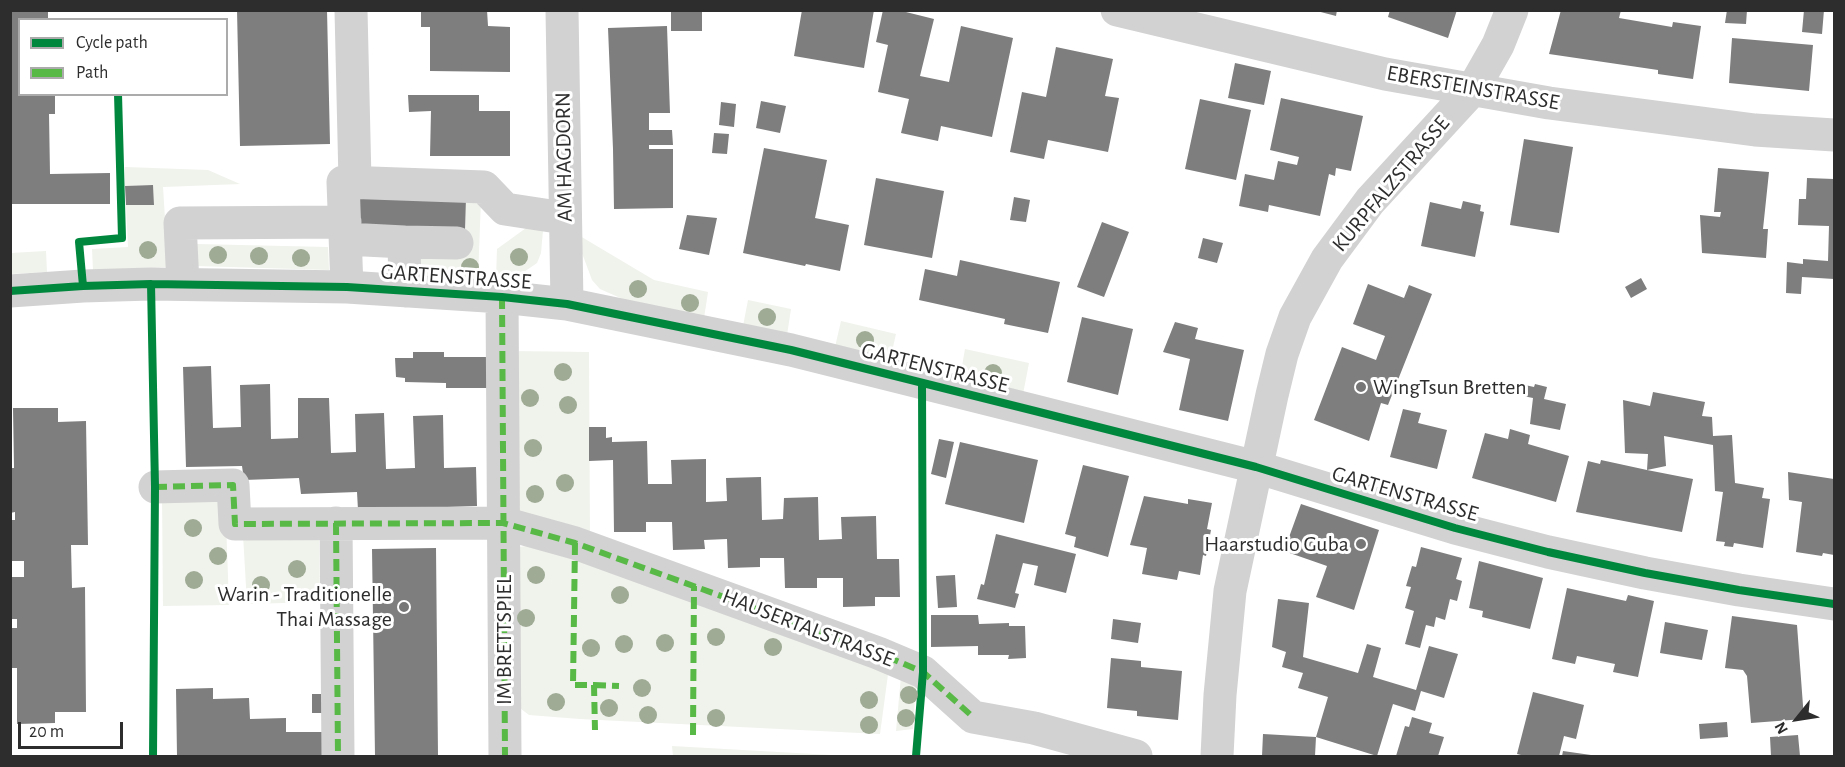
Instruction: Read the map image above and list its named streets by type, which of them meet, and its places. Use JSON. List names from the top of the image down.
{
  "streets": {
    "street": [
      "EBERSTEINSTRASSE",
      "AM HAGDORN",
      "KURPFALZSTRASSE",
      "GARTENSTRASSE",
      "HAUSERTALSTRASSE",
      "IM BRETTSPIEL"
    ]
  },
  "crossings": [
    ["EBERSTEINSTRASSE", "KURPFALZSTRASSE"],
    ["AM HAGDORN", "GARTENSTRASSE"],
    ["KURPFALZSTRASSE", "GARTENSTRASSE"],
    ["GARTENSTRASSE", "IM BRETTSPIEL"],
    ["HAUSERTALSTRASSE", "IM BRETTSPIEL"]
  ],
  "places": ["WingTsun Bretten", "Haarstudio Guba", "Warin - Traditionelle Thai Massage"],
  "legend": ["Cycle path", "Path"],
  "scale_bar": "20 m",
  "north": "bottom left"
}
